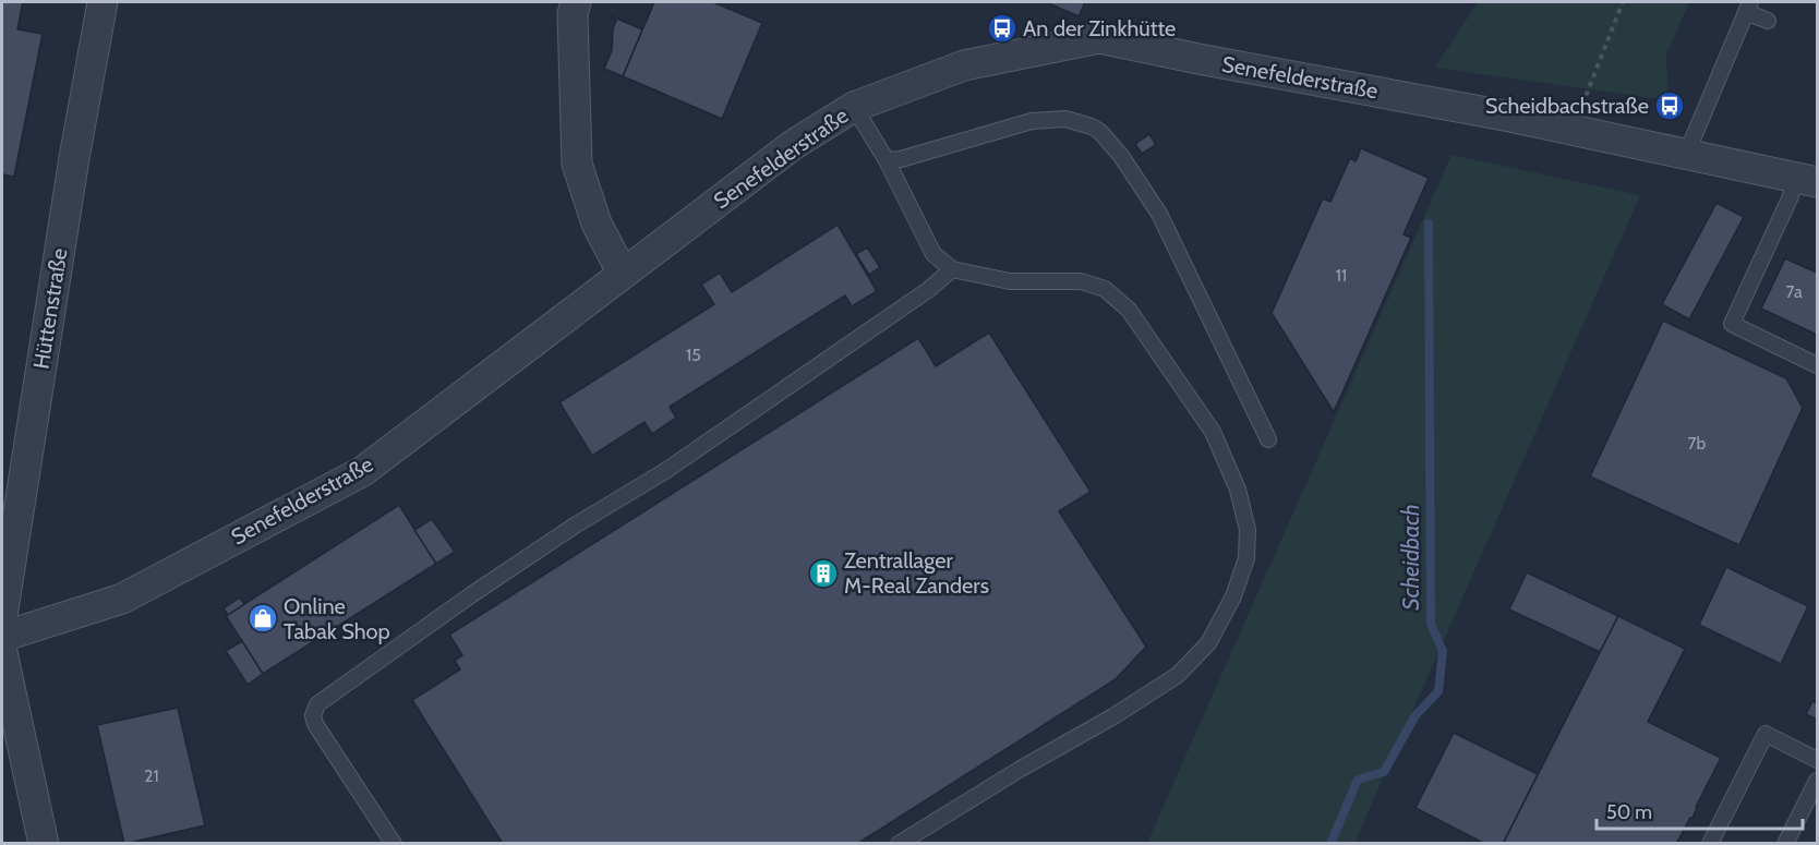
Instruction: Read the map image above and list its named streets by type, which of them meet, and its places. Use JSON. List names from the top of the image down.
{
  "streets": {
    "street": ["Senefelderstraße", "Hüttenstraße"]
  },
  "water": ["Scheidbach"],
  "places": {
    "bus stop": ["An der Zinkhütte", "Scheidbachstraße"],
    "building": ["Zentrallager M-Real Zanders"],
    "shop": ["Online Tabak Shop"]
  },
  "house_numbers": [
    "11",
    "7a",
    "15",
    "7b",
    "21"
  ],
  "scale_bar": "50 m"
}
